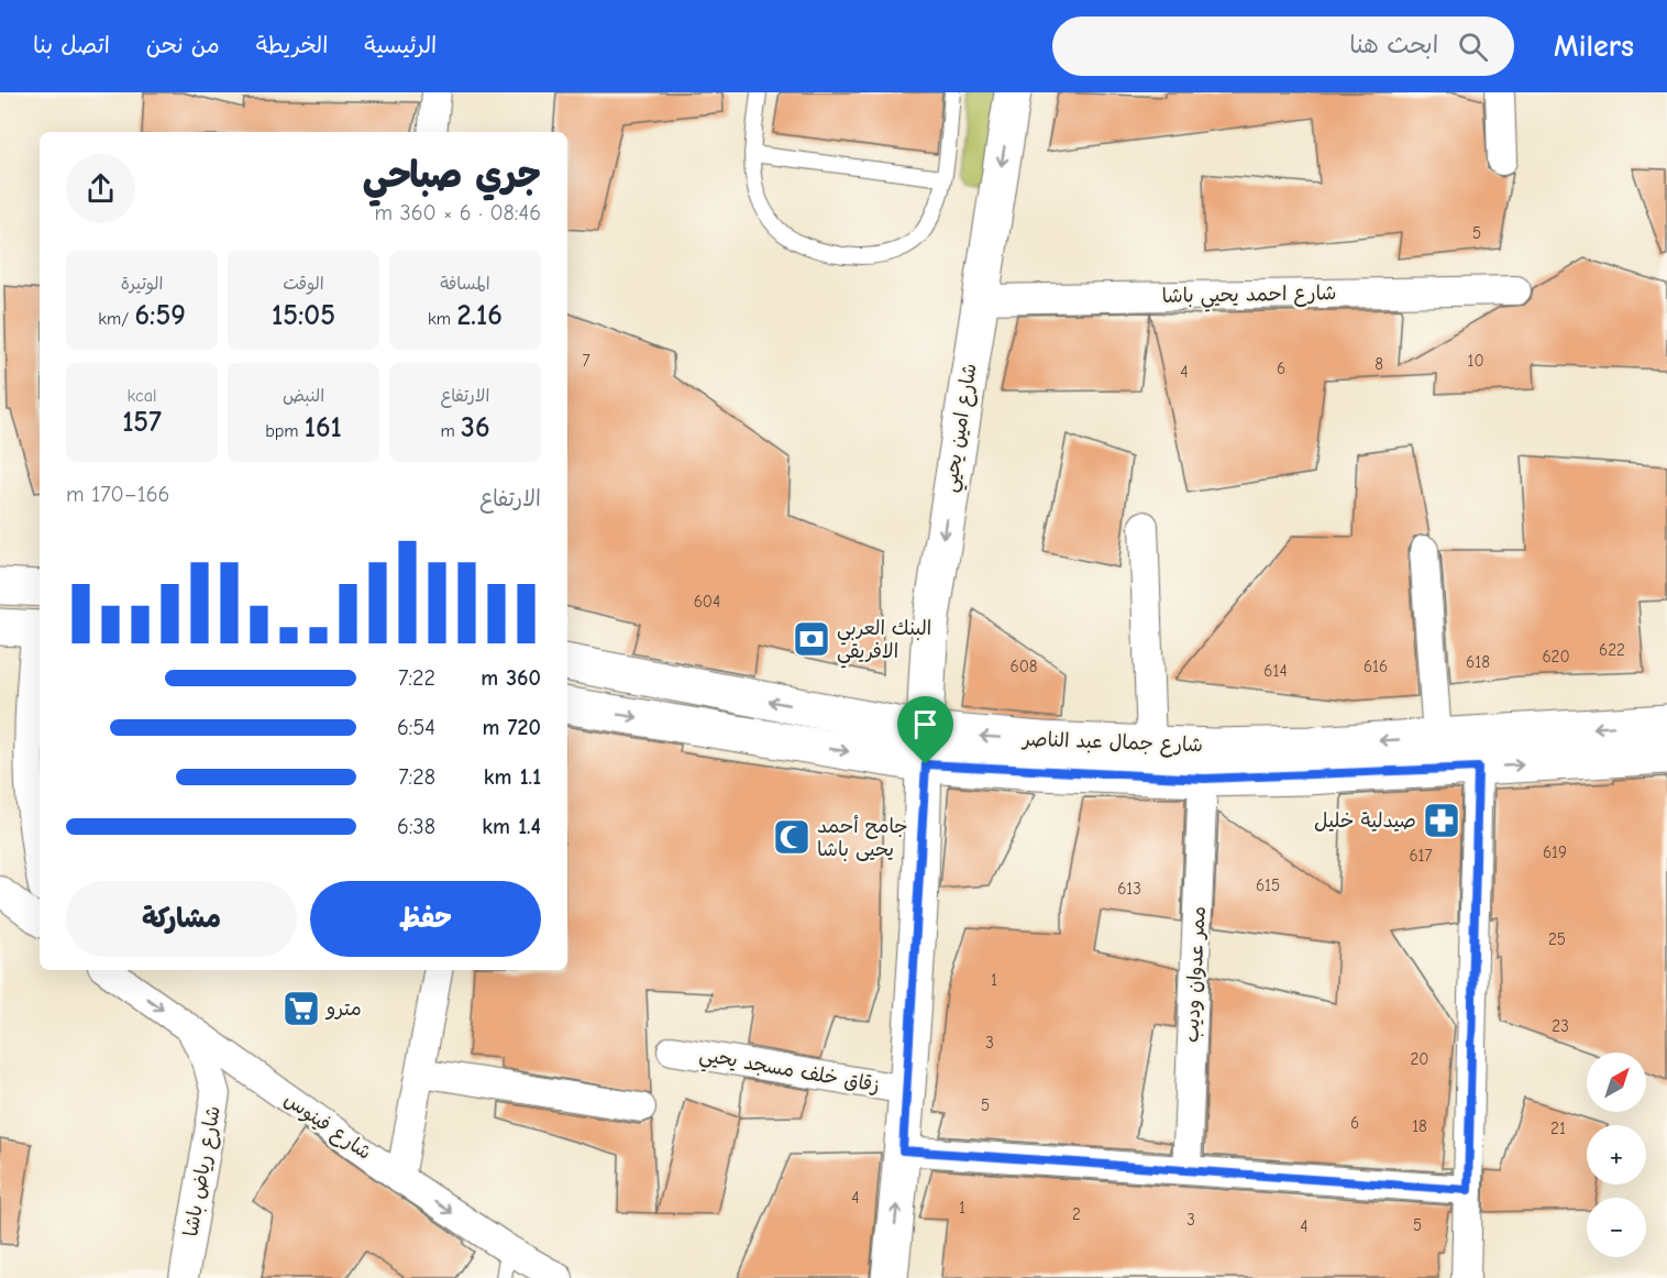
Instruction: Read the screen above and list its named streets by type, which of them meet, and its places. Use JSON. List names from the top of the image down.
{
  "streets": {
    "main road": ["شارع امين يحيي", "شارع جمال عبد الناصر"],
    "street": [
      "شارع احمد يحيي باشا",
      "ممر عدوان وديب",
      "زقاق خلف مسجد يحيي",
      "شارع فينوس",
      "شارع رياض باشا"
    ]
  },
  "crossings": [
    ["شارع احمد يحيي باشا", "شارع امين يحيي"],
    ["شارع امين يحيي", "شارع جمال عبد الناصر"],
    ["شارع امين يحيي", "زقاق خلف مسجد يحيي"],
    ["شارع جمال عبد الناصر", "ممر عدوان وديب"],
    ["شارع فينوس", "شارع رياض باشا"]
  ],
  "places": {
    "bank": ["البنك العربي الافريقي"],
    "pharmacy": ["صيدلية خليل"],
    "mosque": ["جامح أحمد يحيى باشا"],
    "supermarket": ["مترو"]
  },
  "house_numbers": [
    "5",
    "7",
    "10",
    "8",
    "6",
    "4",
    "604",
    "622",
    "620",
    "618",
    "608",
    "616",
    "614",
    "619",
    "617",
    "615",
    "613",
    "25",
    "1",
    "23",
    "3",
    "20",
    "5",
    "6",
    "18",
    "21",
    "4",
    "1",
    "2",
    "3",
    "5",
    "4"
  ],
  "north": "top right",
  "page": {
    "header": "Milers",
    "search": "ابحث هنا",
    "nav": [
      "الرئيسية",
      "الخريطة",
      "من نحن",
      "اتصل بنا"
    ],
    "heading": ["جري صباحي", "08:46 · 6 × 360 m"],
    "stats": [
      ["المسافة", "2.16 km"],
      ["الوقت", "15:05"],
      ["الوتيرة", "6:59 /km"],
      ["الارتفاع", "36 m"],
      ["النبض", "161 bpm"],
      ["kcal", "157"]
    ],
    "chart": ["الارتفاع", "166–170 m"],
    "list": [
      {
        "name": "360 m",
        "note": "7:22"
      },
      {
        "name": "720 m",
        "note": "6:54"
      },
      {
        "name": "1.1 km",
        "note": "7:28"
      },
      {
        "name": "1.4 km",
        "note": "6:38"
      }
    ],
    "buttons": ["حفظ", "مشاركة"],
    "map_buttons": ["+", "−"]
  }
}
